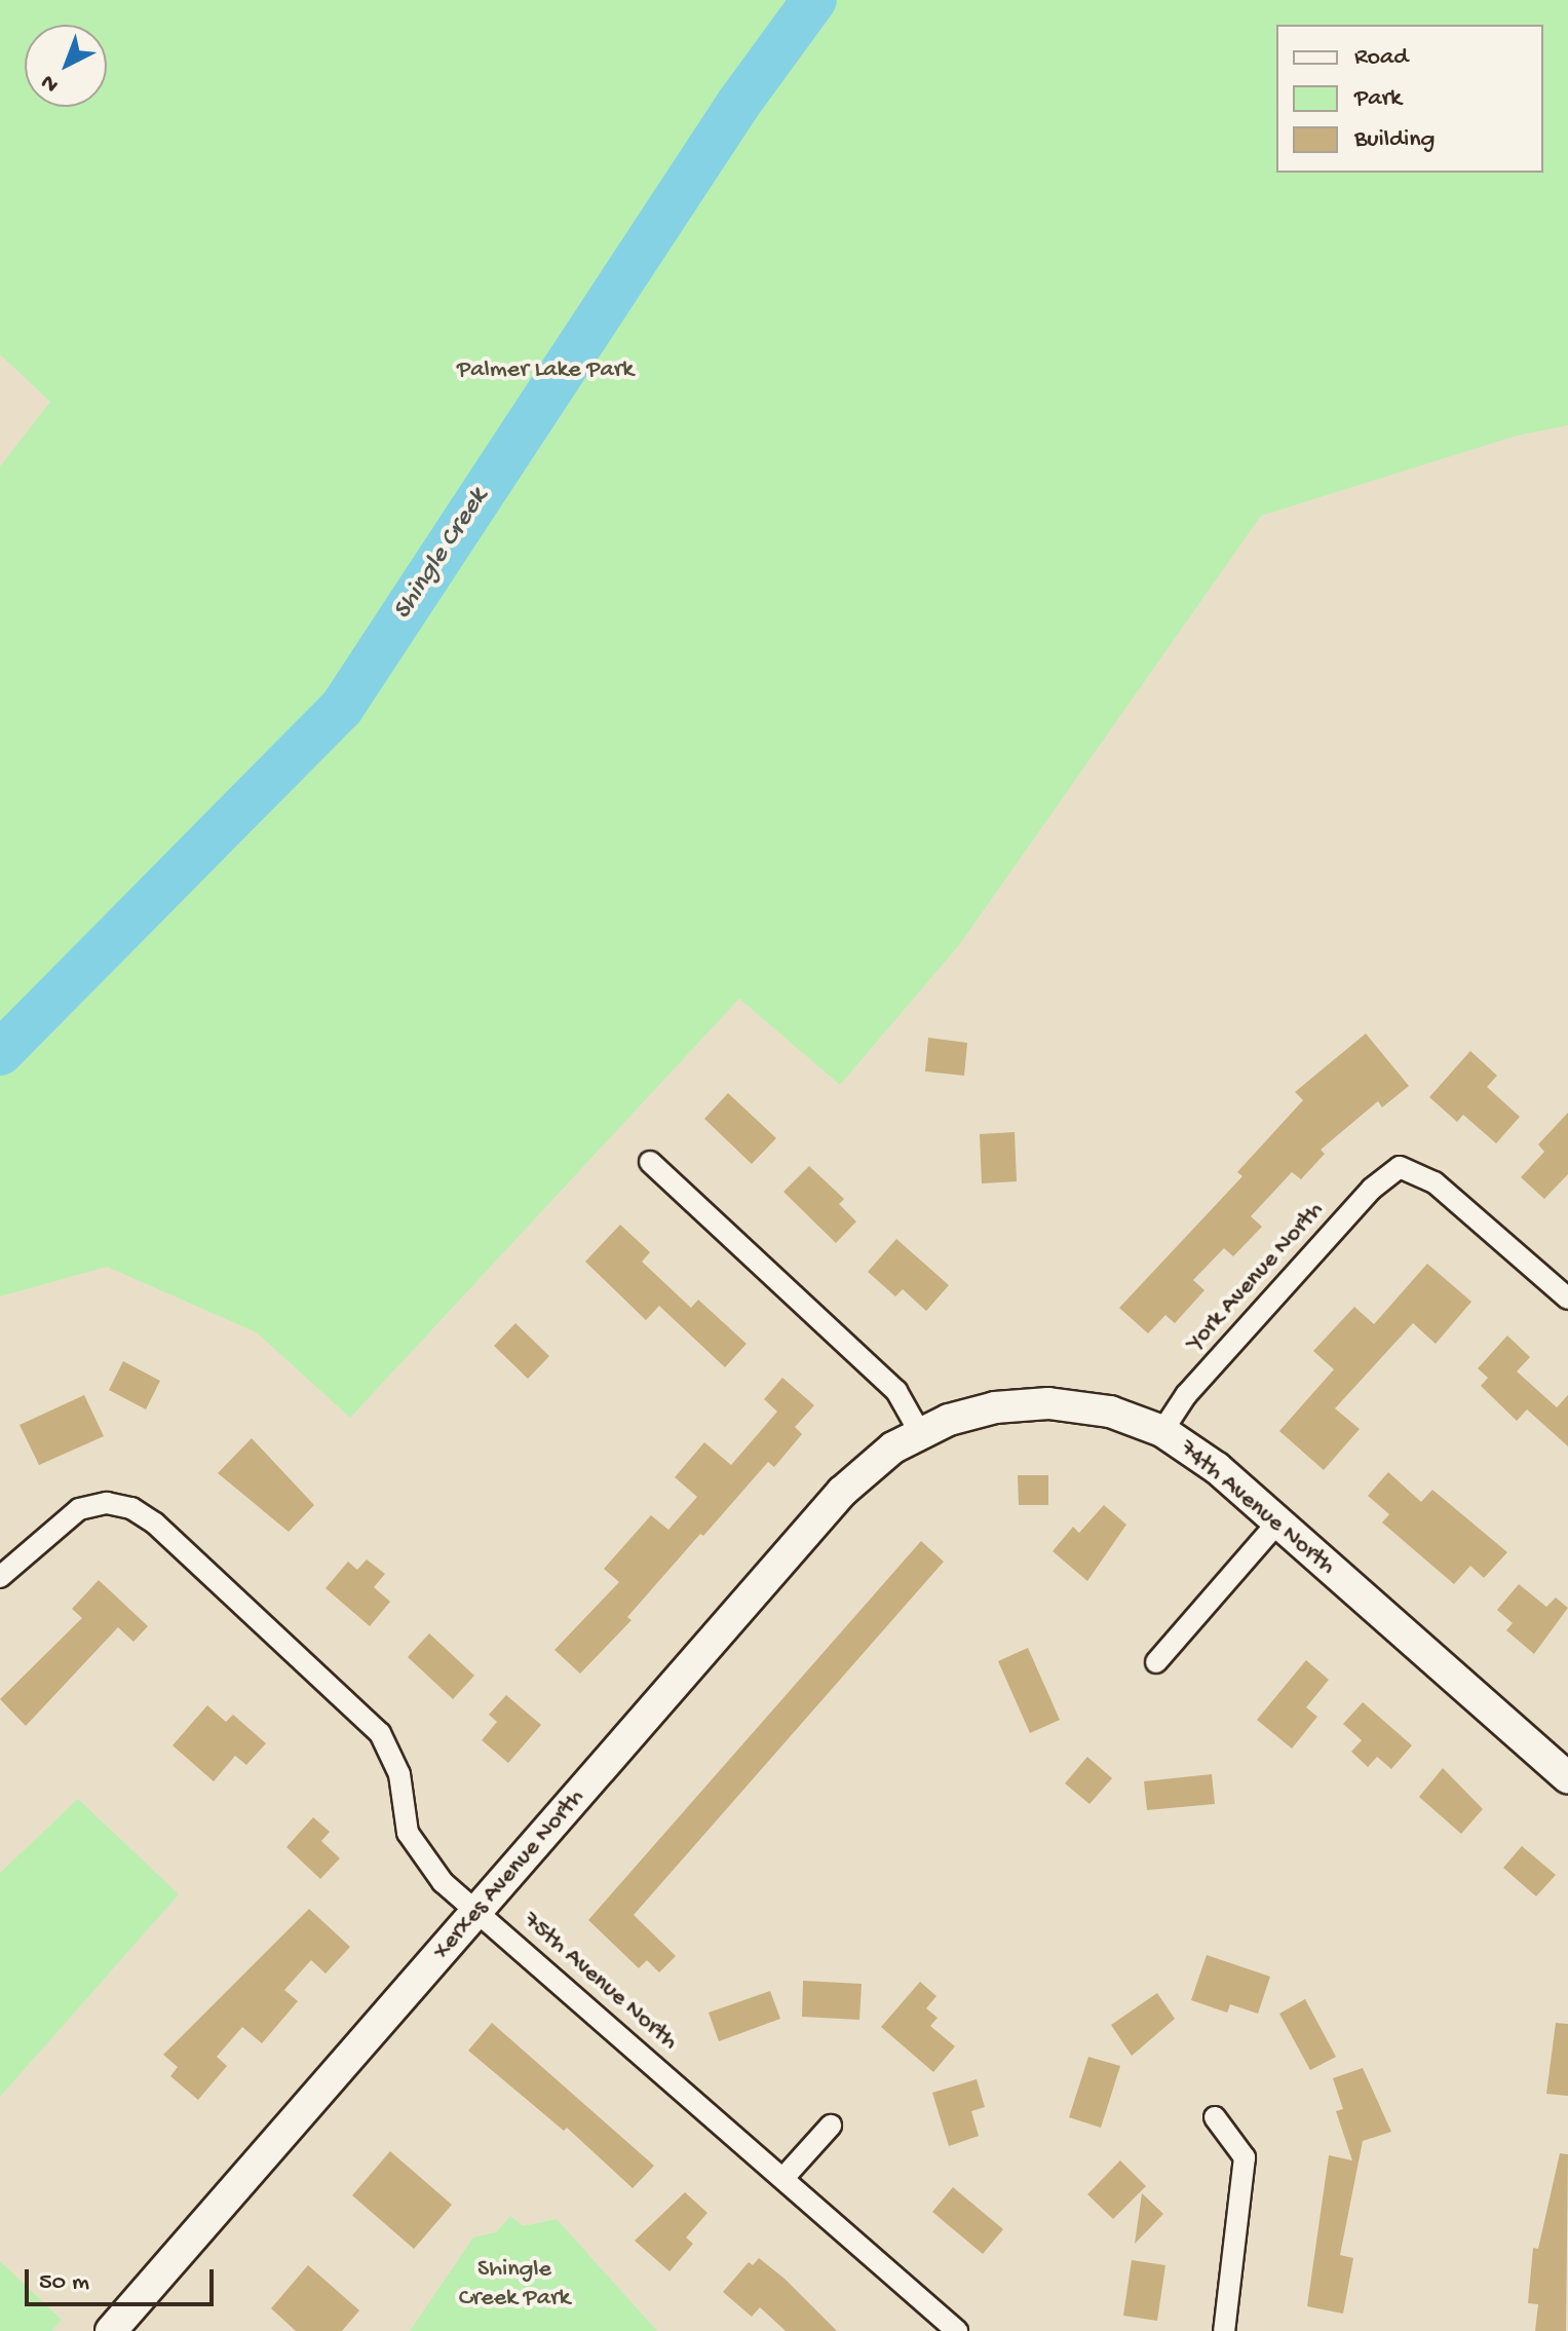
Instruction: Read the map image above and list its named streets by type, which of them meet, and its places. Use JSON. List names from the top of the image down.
{
  "streets": {
    "street": [
      "York Avenue North",
      "74th Avenue North",
      "Xerxes Avenue North",
      "75th Avenue North"
    ]
  },
  "crossings": [
    ["York Avenue North", "74th Avenue North"],
    ["74th Avenue North", "Xerxes Avenue North"],
    ["Xerxes Avenue North", "75th Avenue North"]
  ],
  "water": ["Shingle Creek"],
  "parks": ["Palmer Lake Park", "Shingle Creek Park"],
  "legend": ["Road", "Park", "Building"],
  "scale_bar": "50 m",
  "north": "bottom left"
}
